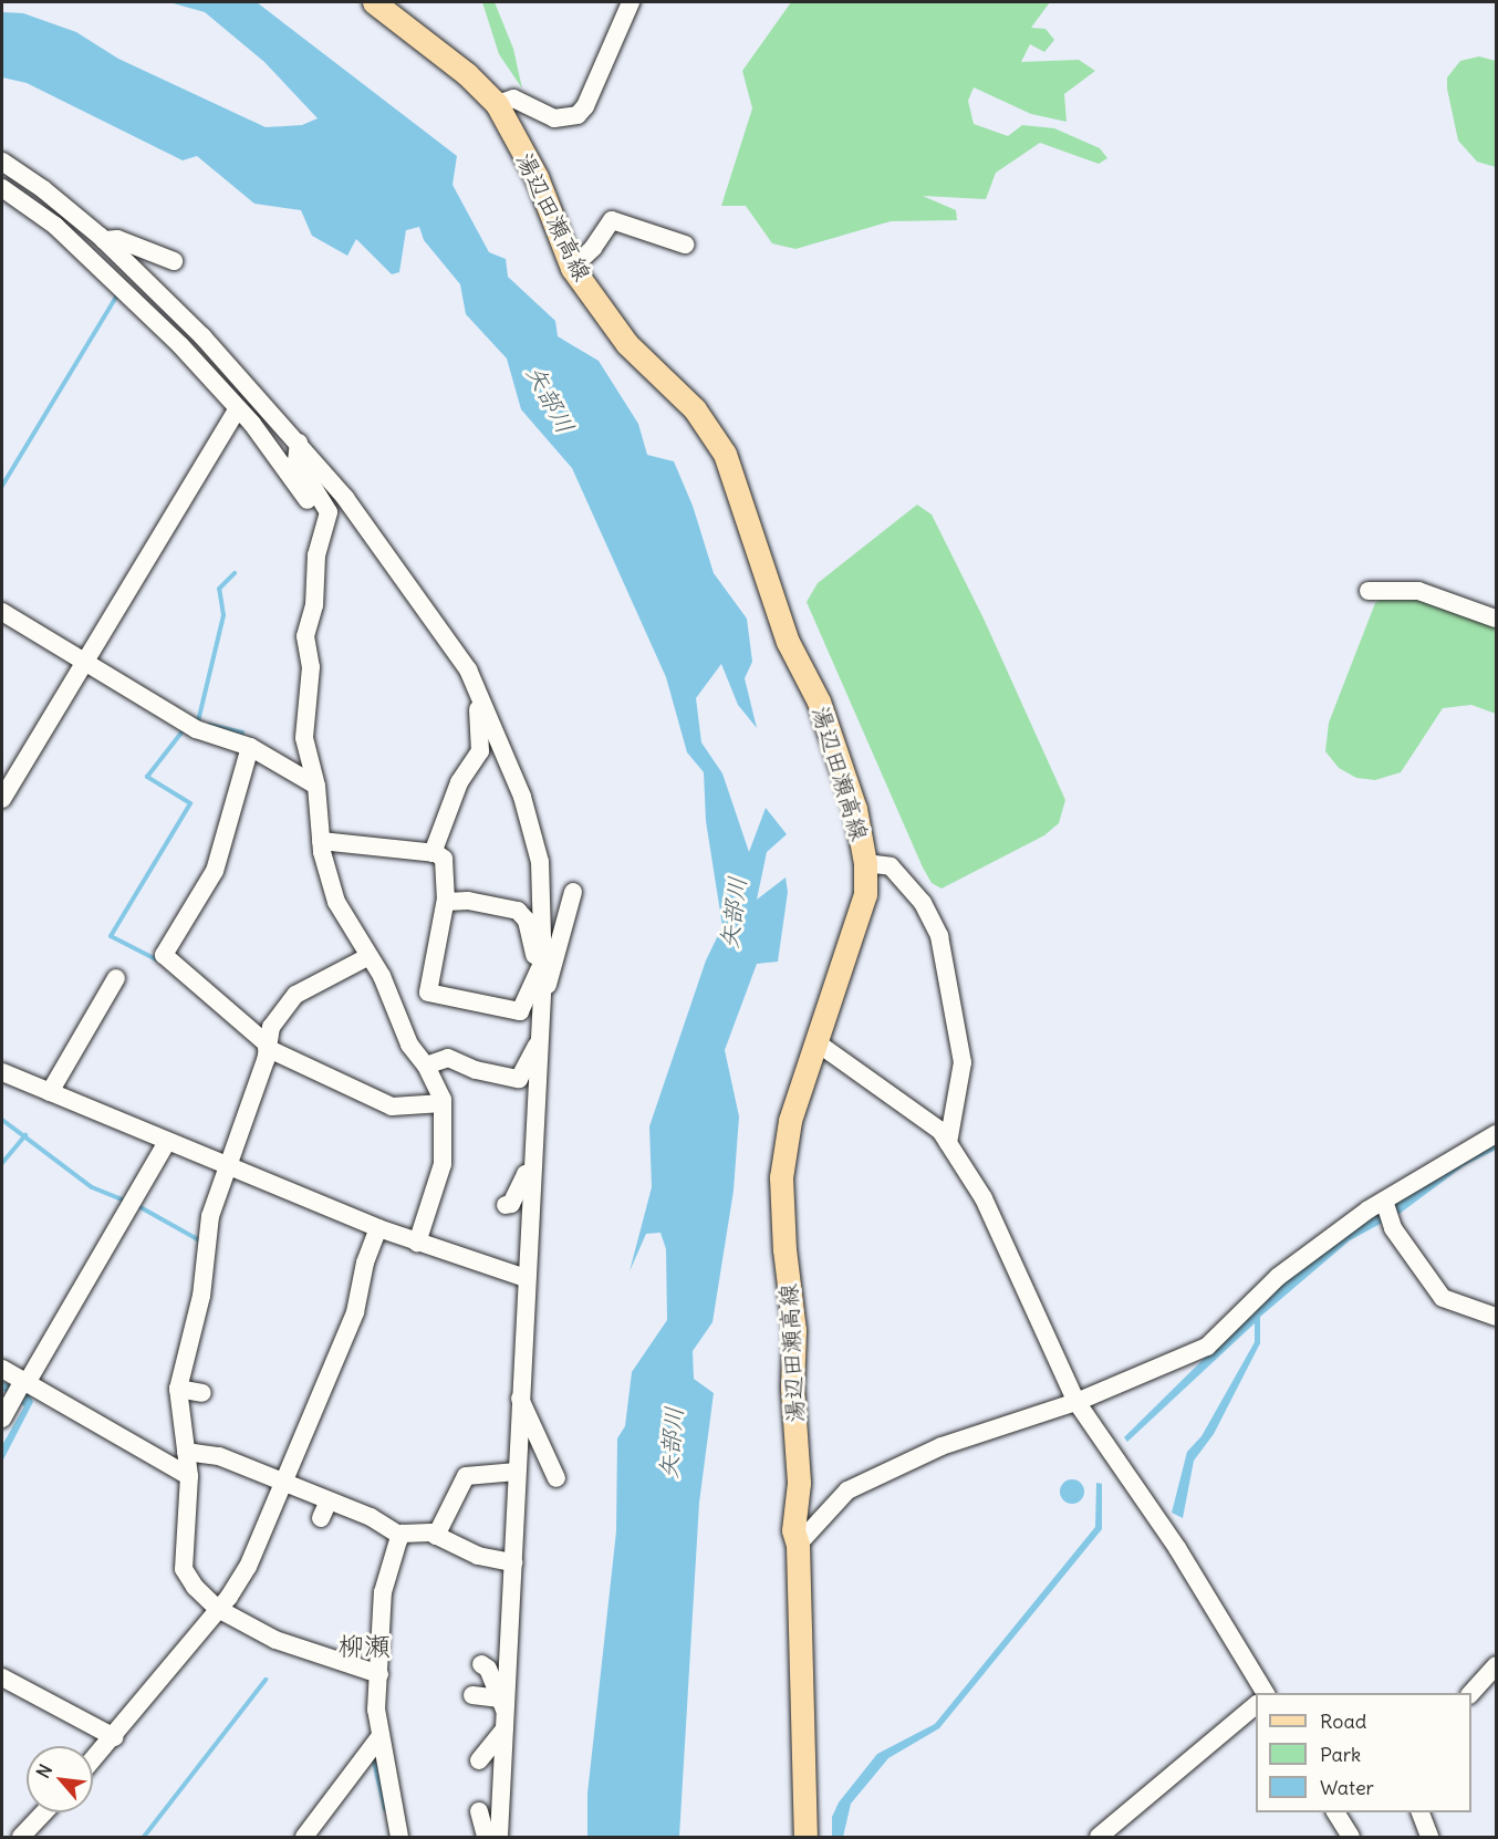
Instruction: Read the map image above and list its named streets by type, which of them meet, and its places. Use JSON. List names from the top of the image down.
{
  "streets": {
    "main road": ["湯辺田瀬高線"]
  },
  "districts": ["柳瀬"],
  "water": ["矢部川"],
  "legend": ["Road", "Park", "Water"],
  "north": "top left"
}
